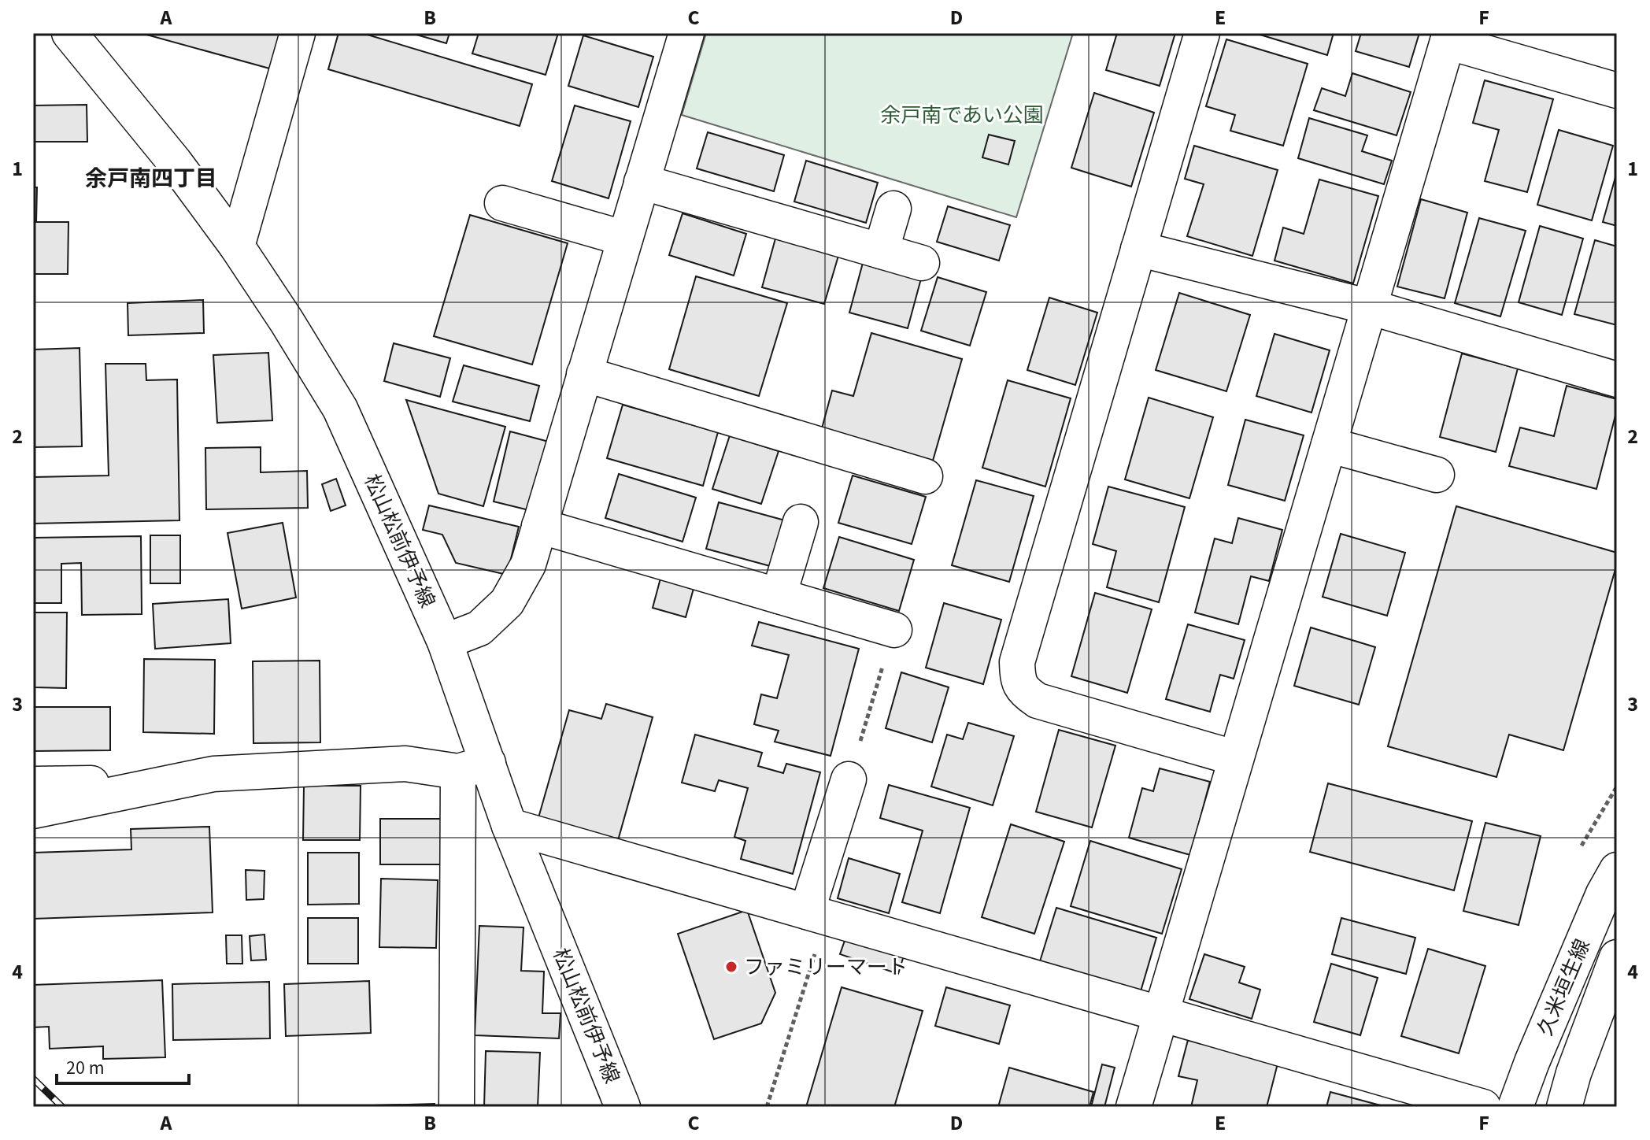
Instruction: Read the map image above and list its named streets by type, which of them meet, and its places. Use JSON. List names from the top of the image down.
{
  "streets": {
    "street": ["松山松前伊予線", "久米垣生線"]
  },
  "districts": ["余戸南四丁目"],
  "parks": ["余戸南であい公園"],
  "places": ["ファミリーマート"],
  "scale_bar": "20 m",
  "grid": {
    "columns": [
      "A",
      "B",
      "C",
      "D",
      "E",
      "F"
    ],
    "rows": [
      "1",
      "2",
      "3",
      "4"
    ]
  }
}
